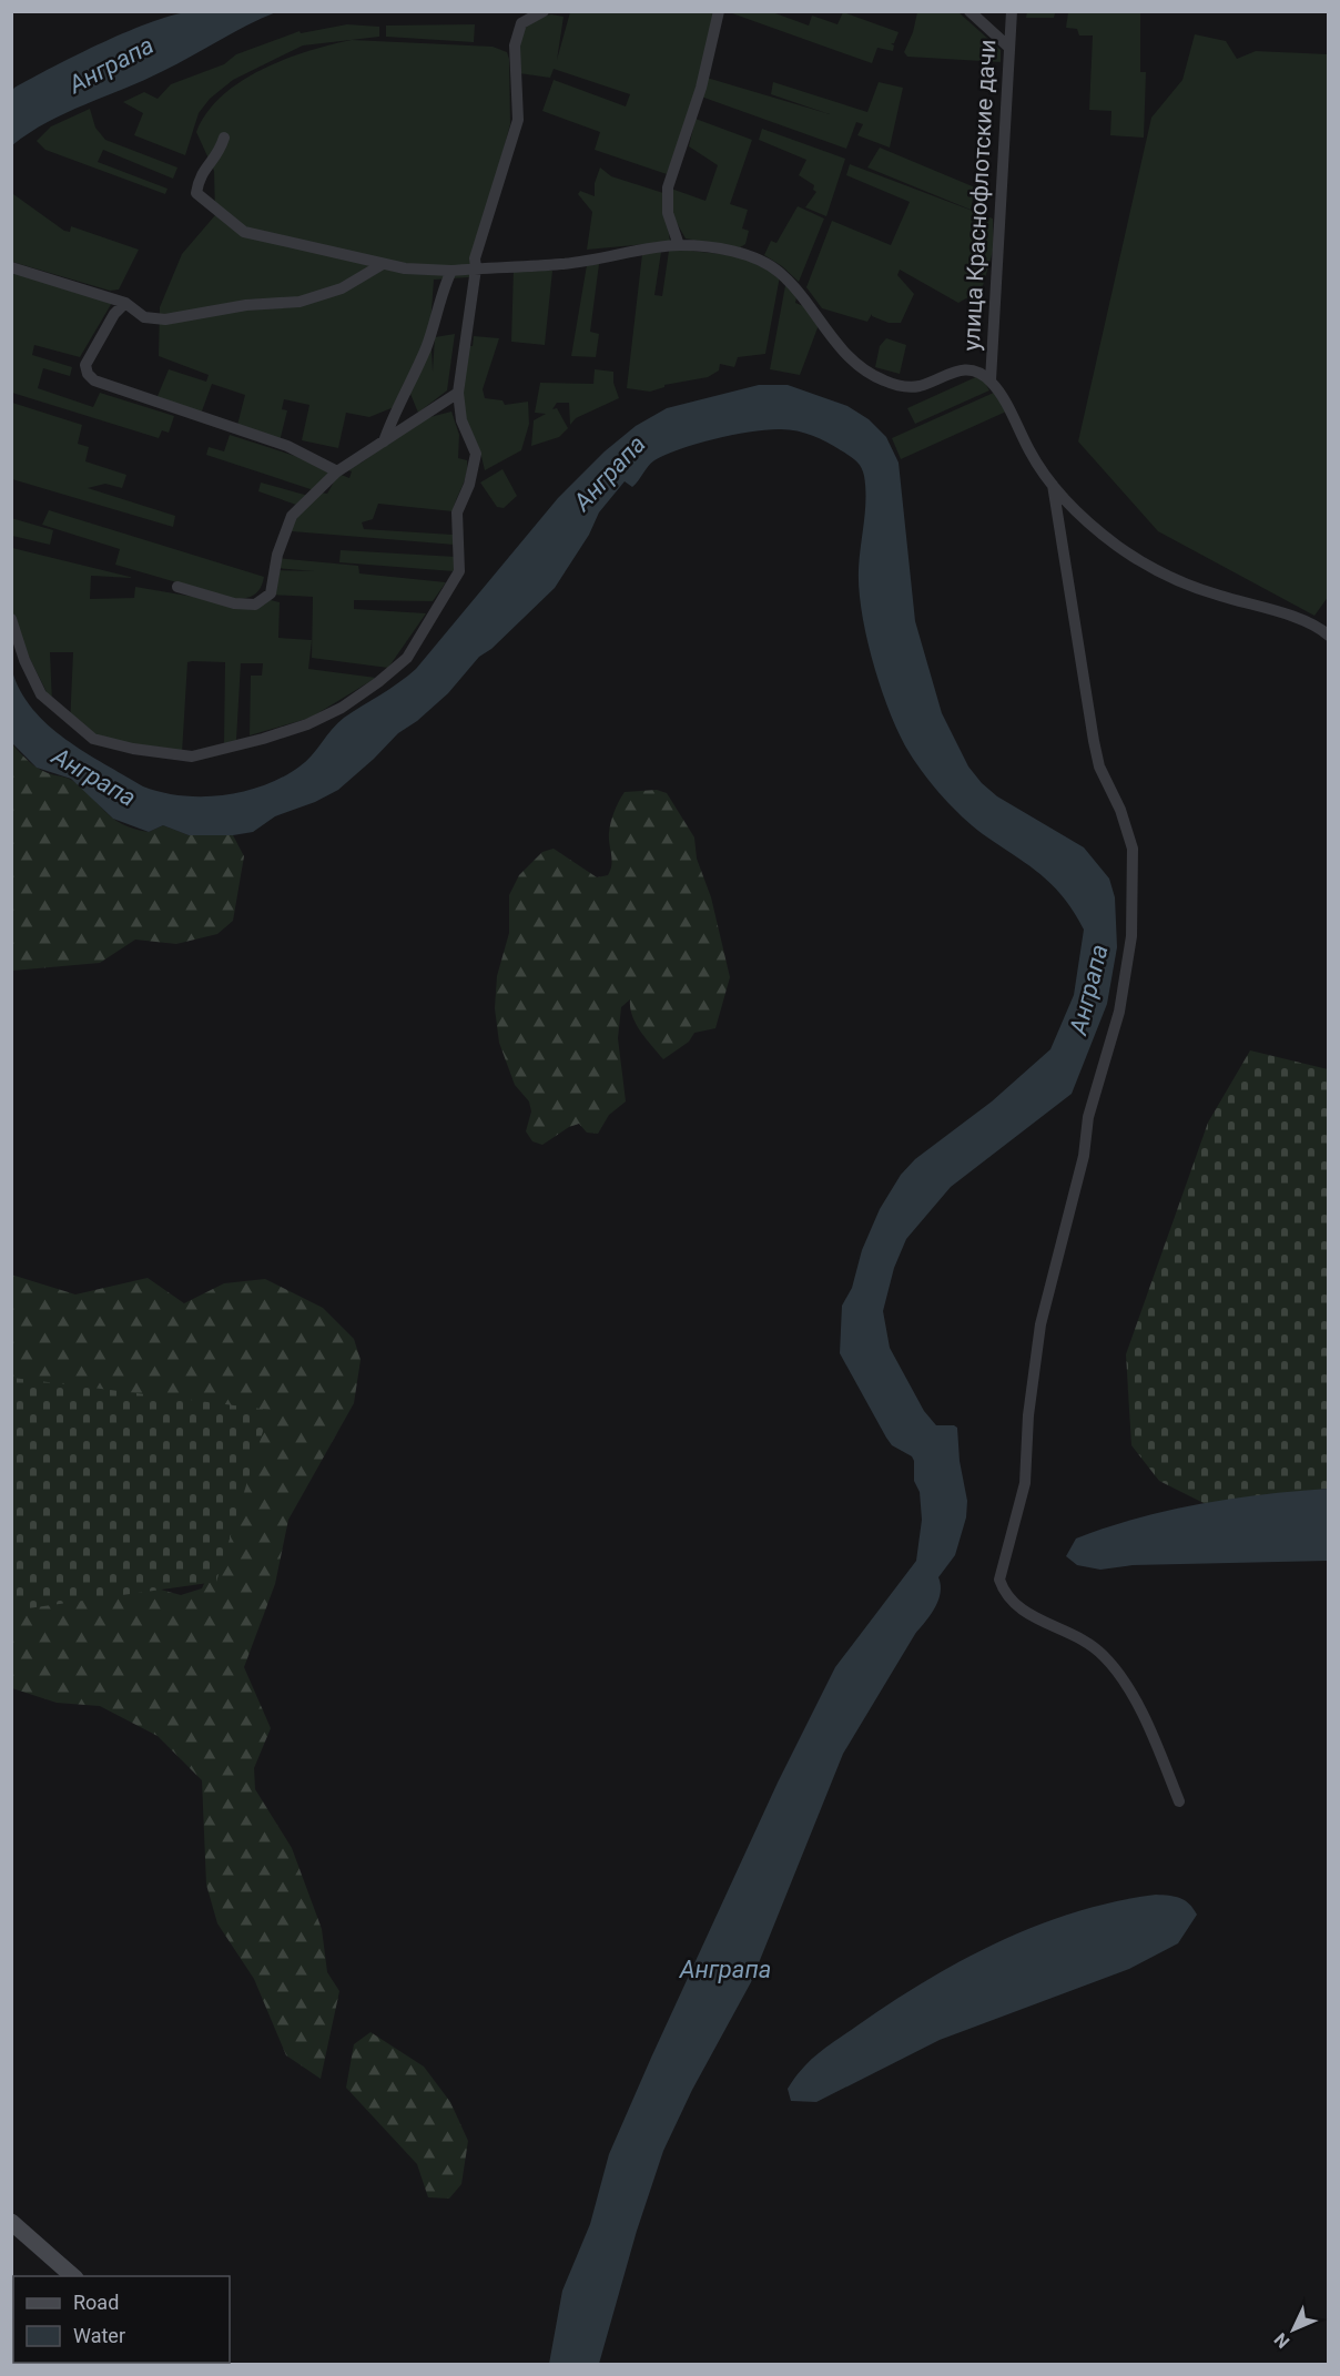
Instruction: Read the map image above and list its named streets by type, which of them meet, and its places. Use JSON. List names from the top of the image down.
{
  "streets": {
    "street": ["улица Краснофлотские дачи"]
  },
  "water": ["Анграпа"],
  "legend": ["Road", "Water"],
  "north": "bottom left"
}
